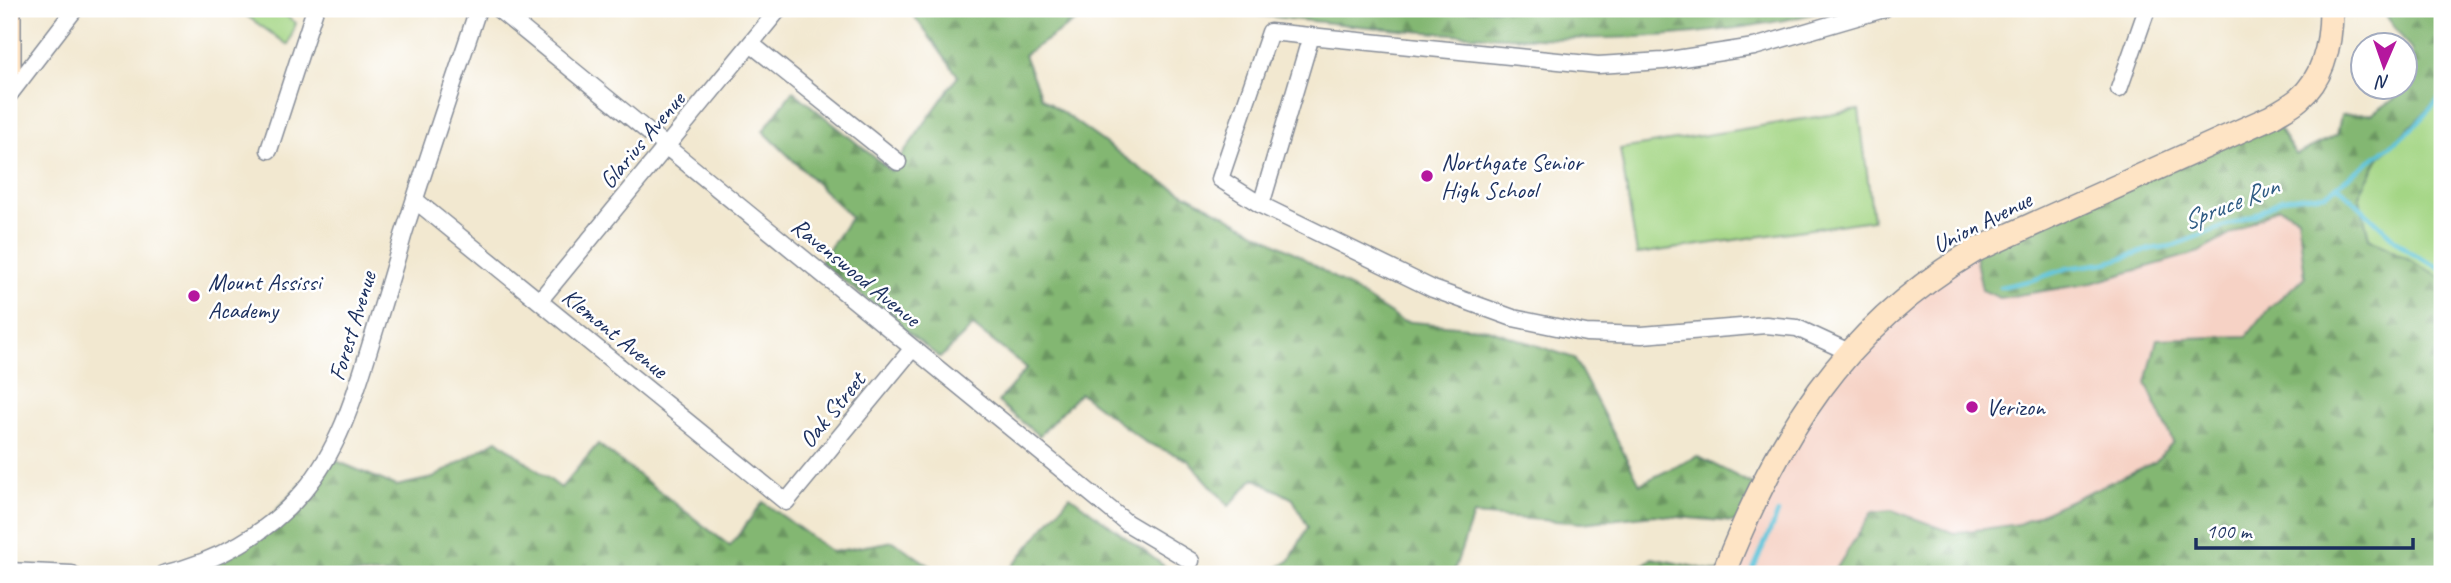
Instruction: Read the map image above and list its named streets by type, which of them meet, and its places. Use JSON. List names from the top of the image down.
{
  "streets": {
    "street": [
      "Glarius Avenue",
      "Union Avenue",
      "Ravenswood Avenue",
      "Forest Avenue",
      "Klemont Avenue",
      "Oak Street"
    ]
  },
  "crossings": [
    ["Glarius Avenue", "Ravenswood Avenue"],
    ["Glarius Avenue", "Klemont Avenue"],
    ["Ravenswood Avenue", "Oak Street"],
    ["Forest Avenue", "Klemont Avenue"],
    ["Klemont Avenue", "Oak Street"]
  ],
  "water": ["Spruce Run"],
  "places": ["Northgate Senior High School", "Mount Assissi Academy", "Verizon"],
  "scale_bar": "100 m",
  "north": "bottom"
}
